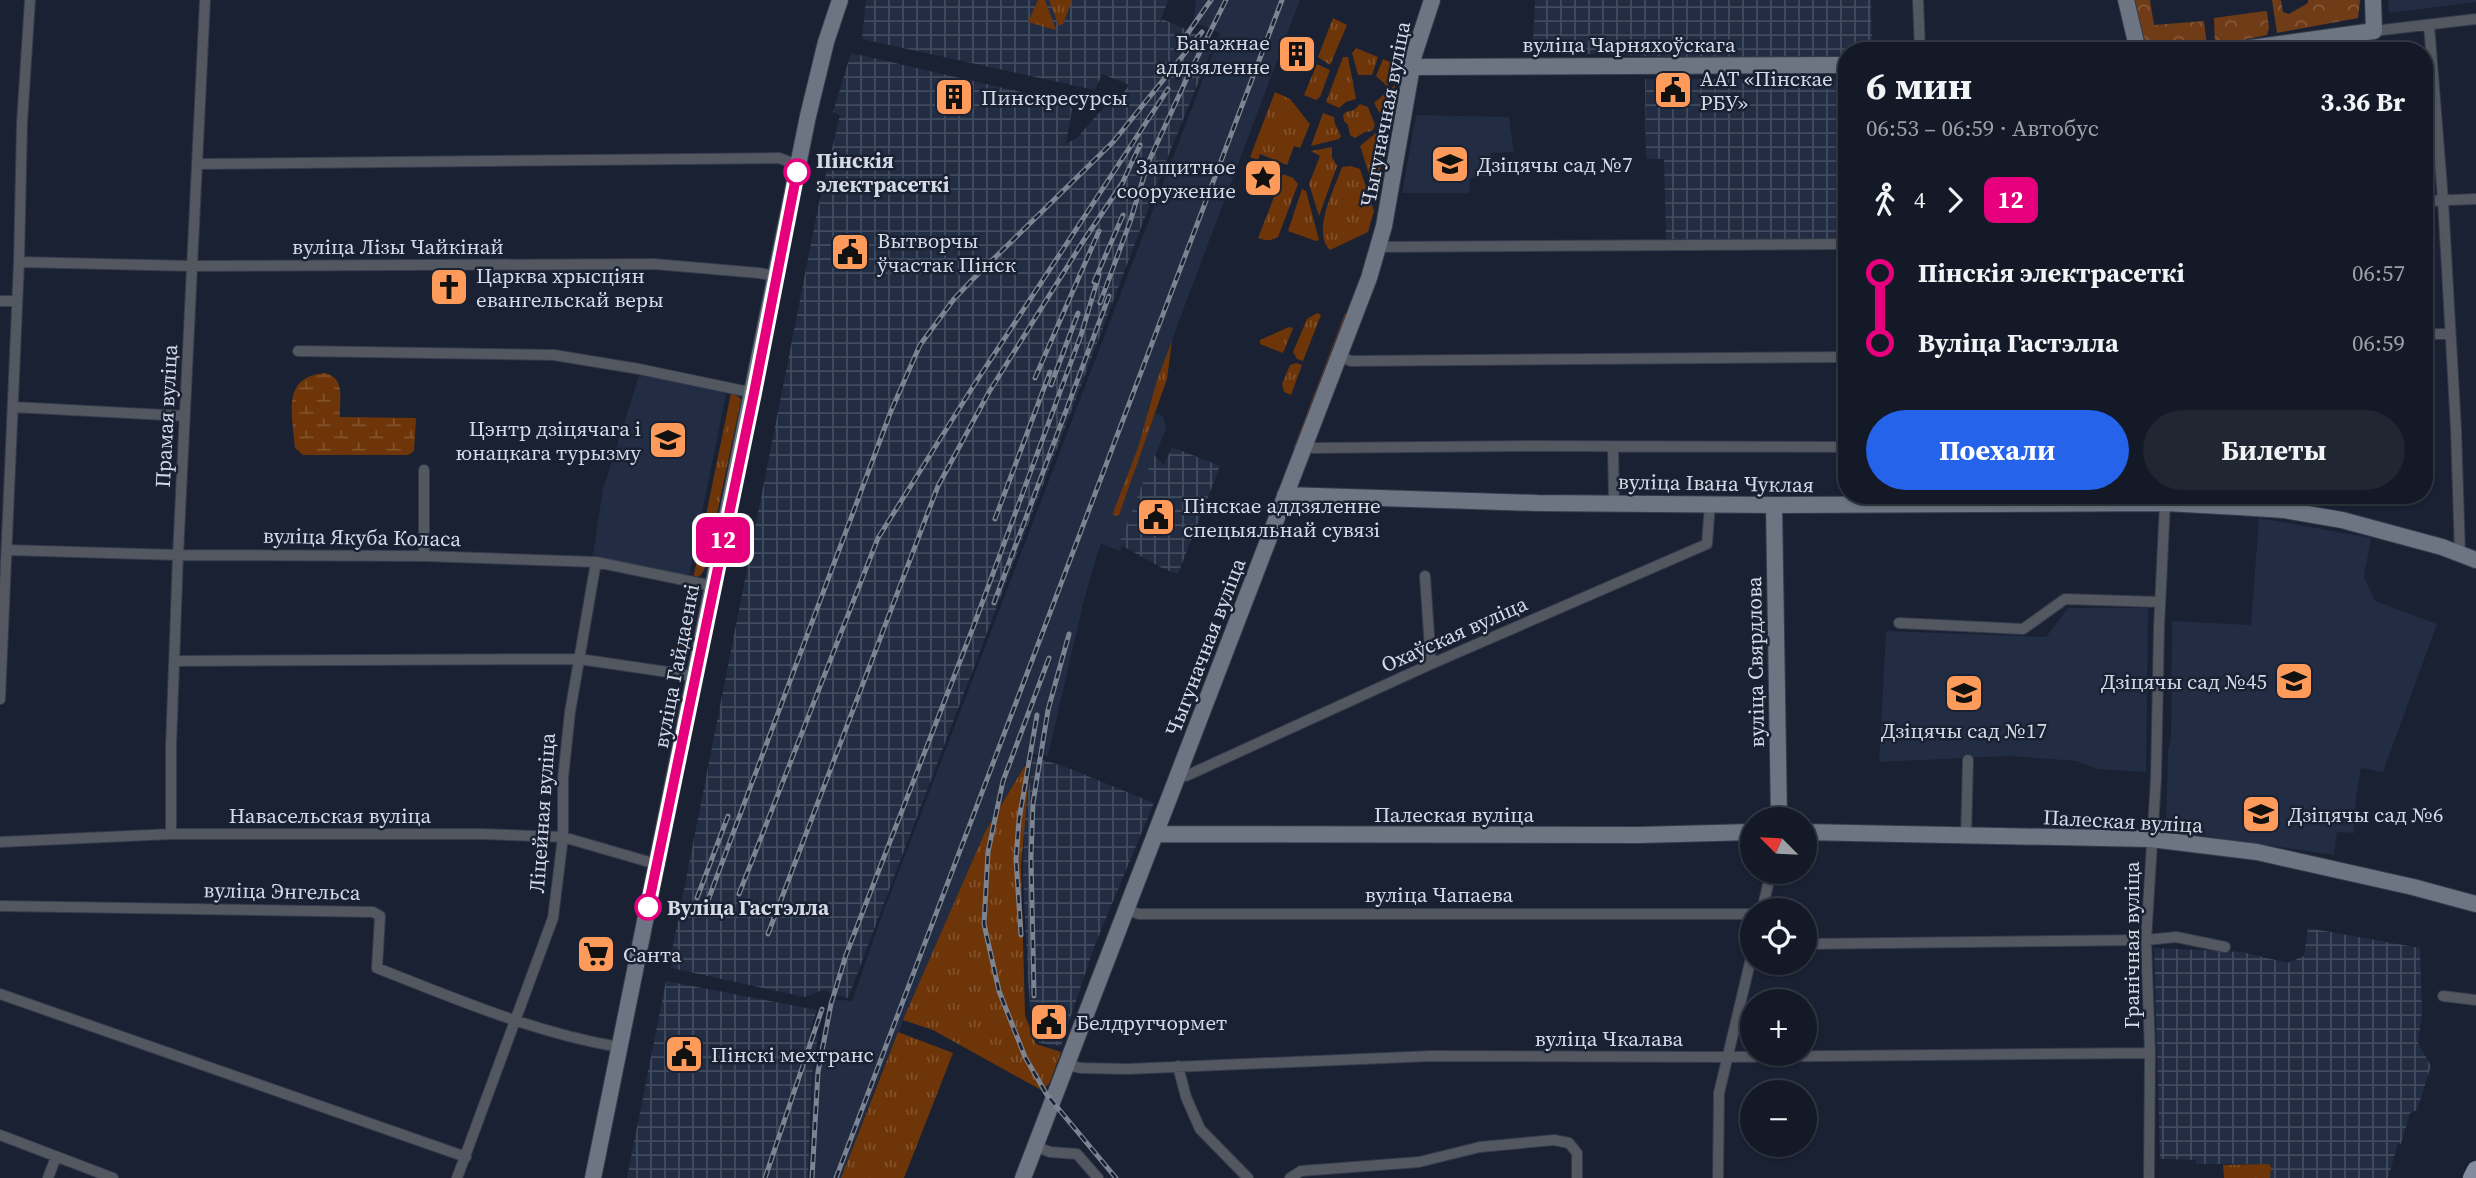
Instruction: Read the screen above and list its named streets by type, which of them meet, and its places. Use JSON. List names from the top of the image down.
{
  "streets": {
    "street": [
      "вуліца Чарняхоўскага",
      "Чыгуначная вуліца",
      "вуліца Лізы Чайкінай",
      "Прамая вуліца",
      "вуліца Івана Чуклая",
      "вуліца Якуба Коласа",
      "Охаўская вуліца",
      "вуліца Свярдлова",
      "вуліца Гайдаенкі",
      "Ліцейная вуліца",
      "Палеская вуліца",
      "Навасельская вуліца",
      "вуліца Энгельса",
      "вуліца Чапаева",
      "Гранічная вуліца",
      "вуліца Чкалава"
    ]
  },
  "crossings": [
    ["вуліца Чарняхоўскага", "Чыгуначная вуліца"],
    ["Чыгуначная вуліца", "вуліца Івана Чуклая"],
    ["Чыгуначная вуліца", "Охаўская вуліца"],
    ["Чыгуначная вуліца", "Палеская вуліца"],
    ["Чыгуначная вуліца", "вуліца Чапаева"],
    ["Чыгуначная вуліца", "вуліца Чкалава"],
    ["вуліца Лізы Чайкінай", "Прамая вуліца"],
    ["вуліца Лізы Чайкінай", "вуліца Гайдаенкі"],
    ["Прамая вуліца", "вуліца Якуба Коласа"],
    ["Прамая вуліца", "Навасельская вуліца"],
    ["вуліца Івана Чуклая", "Охаўская вуліца"],
    ["вуліца Івана Чуклая", "вуліца Свярдлова"],
    ["вуліца Якуба Коласа", "вуліца Гайдаенкі"],
    ["вуліца Якуба Коласа", "Ліцейная вуліца"],
    ["вуліца Гайдаенкі", "Навасельская вуліца"],
    ["вуліца Гайдаенкі", "вуліца Энгельса"],
    ["Ліцейная вуліца", "Навасельская вуліца"],
    ["Ліцейная вуліца", "вуліца Энгельса"],
    ["Палеская вуліца", "Гранічная вуліца"],
    ["Гранічная вуліца", "вуліца Чкалава"]
  ],
  "places": {
    "building": ["Багажнае аддзяленне", "Пинскресурсы"],
    "public building": [
      "ААТ «Пінскае РБУ»",
      "Вытворчы ўчастак Пінск",
      "Пінскае аддзяленне спецыяльнай сувязі",
      "Белдругчормет",
      "Пінскі мехтранс"
    ],
    "school or university": [
      "Дзіцячы сад №7",
      "Цэнтр дзіцячага і юнацкага турызму",
      "Дзіцячы сад №45",
      "Дзіцячы сад №17",
      "Дзіцячы сад №6"
    ],
    "other": ["Пінскія электрасеткі", "Вуліца Гастэлла"],
    "place": ["Защитное сооружение"],
    "church": ["Царква хрысціян евангельскай веры"],
    "supermarket": ["Санта"]
  },
  "lines": ["bus line 12"],
  "north": "top left",
  "page": {
    "on_map": "12",
    "heading": ["6 мин", "06:53 – 06:59 · Автобус", "3.36 Br"],
    "legs": ["4", "12"],
    "list": [
      {
        "name": "Пінскія электрасеткі",
        "value": "06:57"
      },
      {
        "name": "Вуліца Гастэлла",
        "value": "06:59"
      }
    ],
    "buttons": ["Поехали", "Билеты"],
    "map_buttons": ["+", "−"]
  }
}
